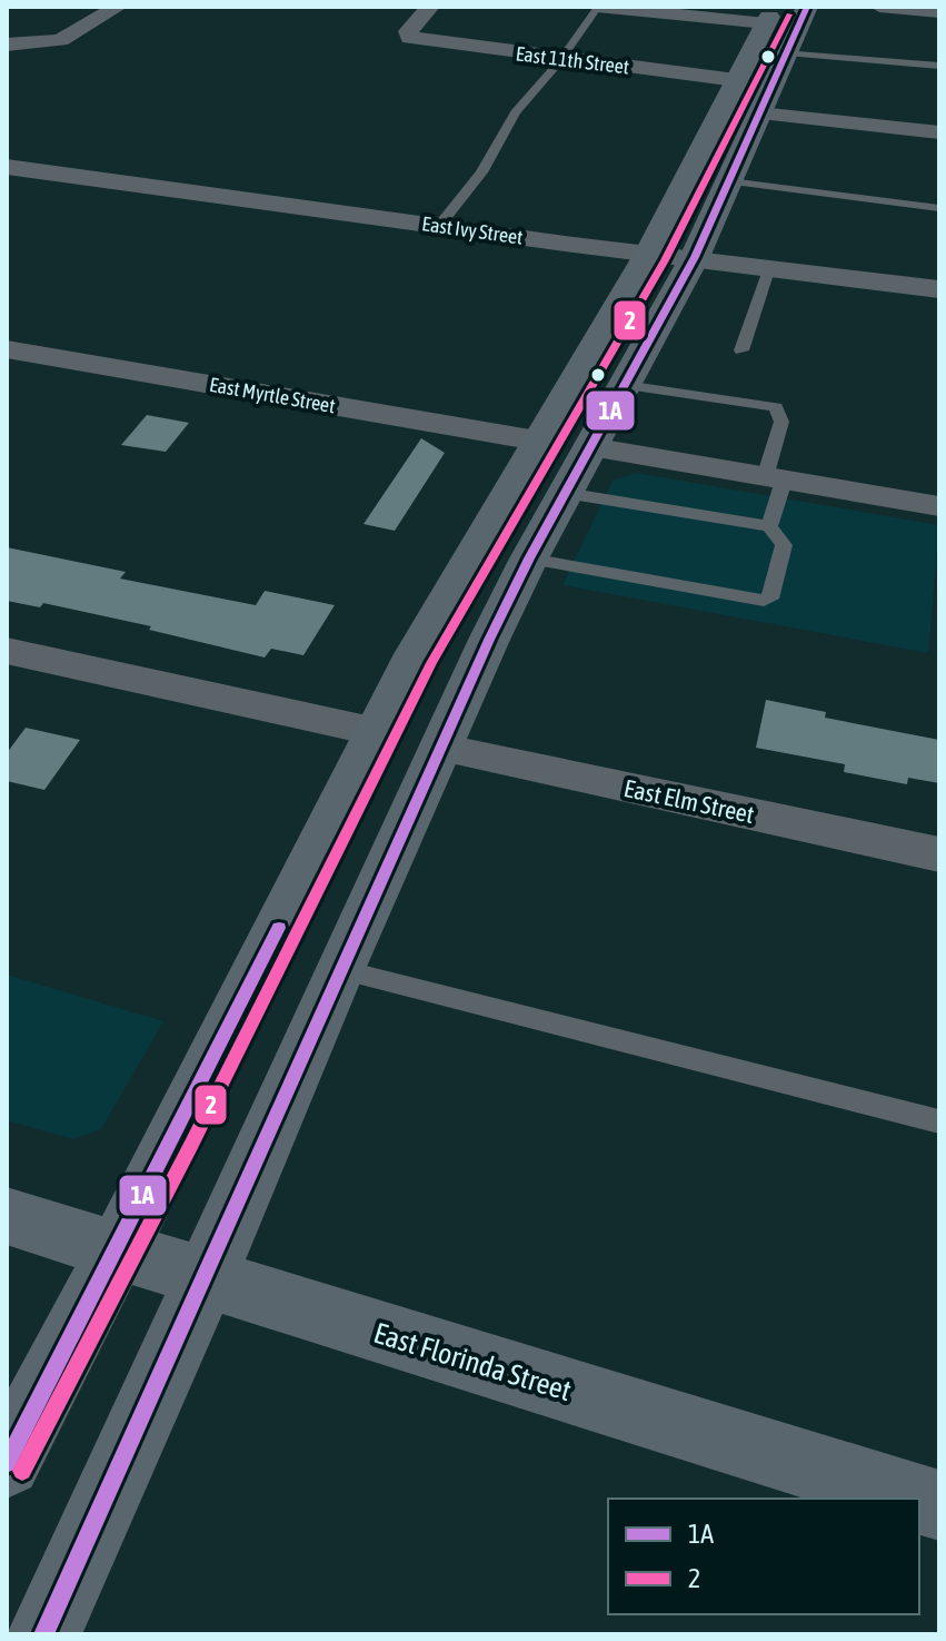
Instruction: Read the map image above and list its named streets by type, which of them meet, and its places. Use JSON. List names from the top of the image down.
{
  "streets": {
    "main road": ["East Florinda Street"],
    "street": [
      "East 11th Street",
      "East Ivy Street",
      "East Myrtle Street",
      "East Elm Street"
    ]
  },
  "lines": ["transit line 1A", "transit line 2"],
  "legend": ["1A", "2"]
}
